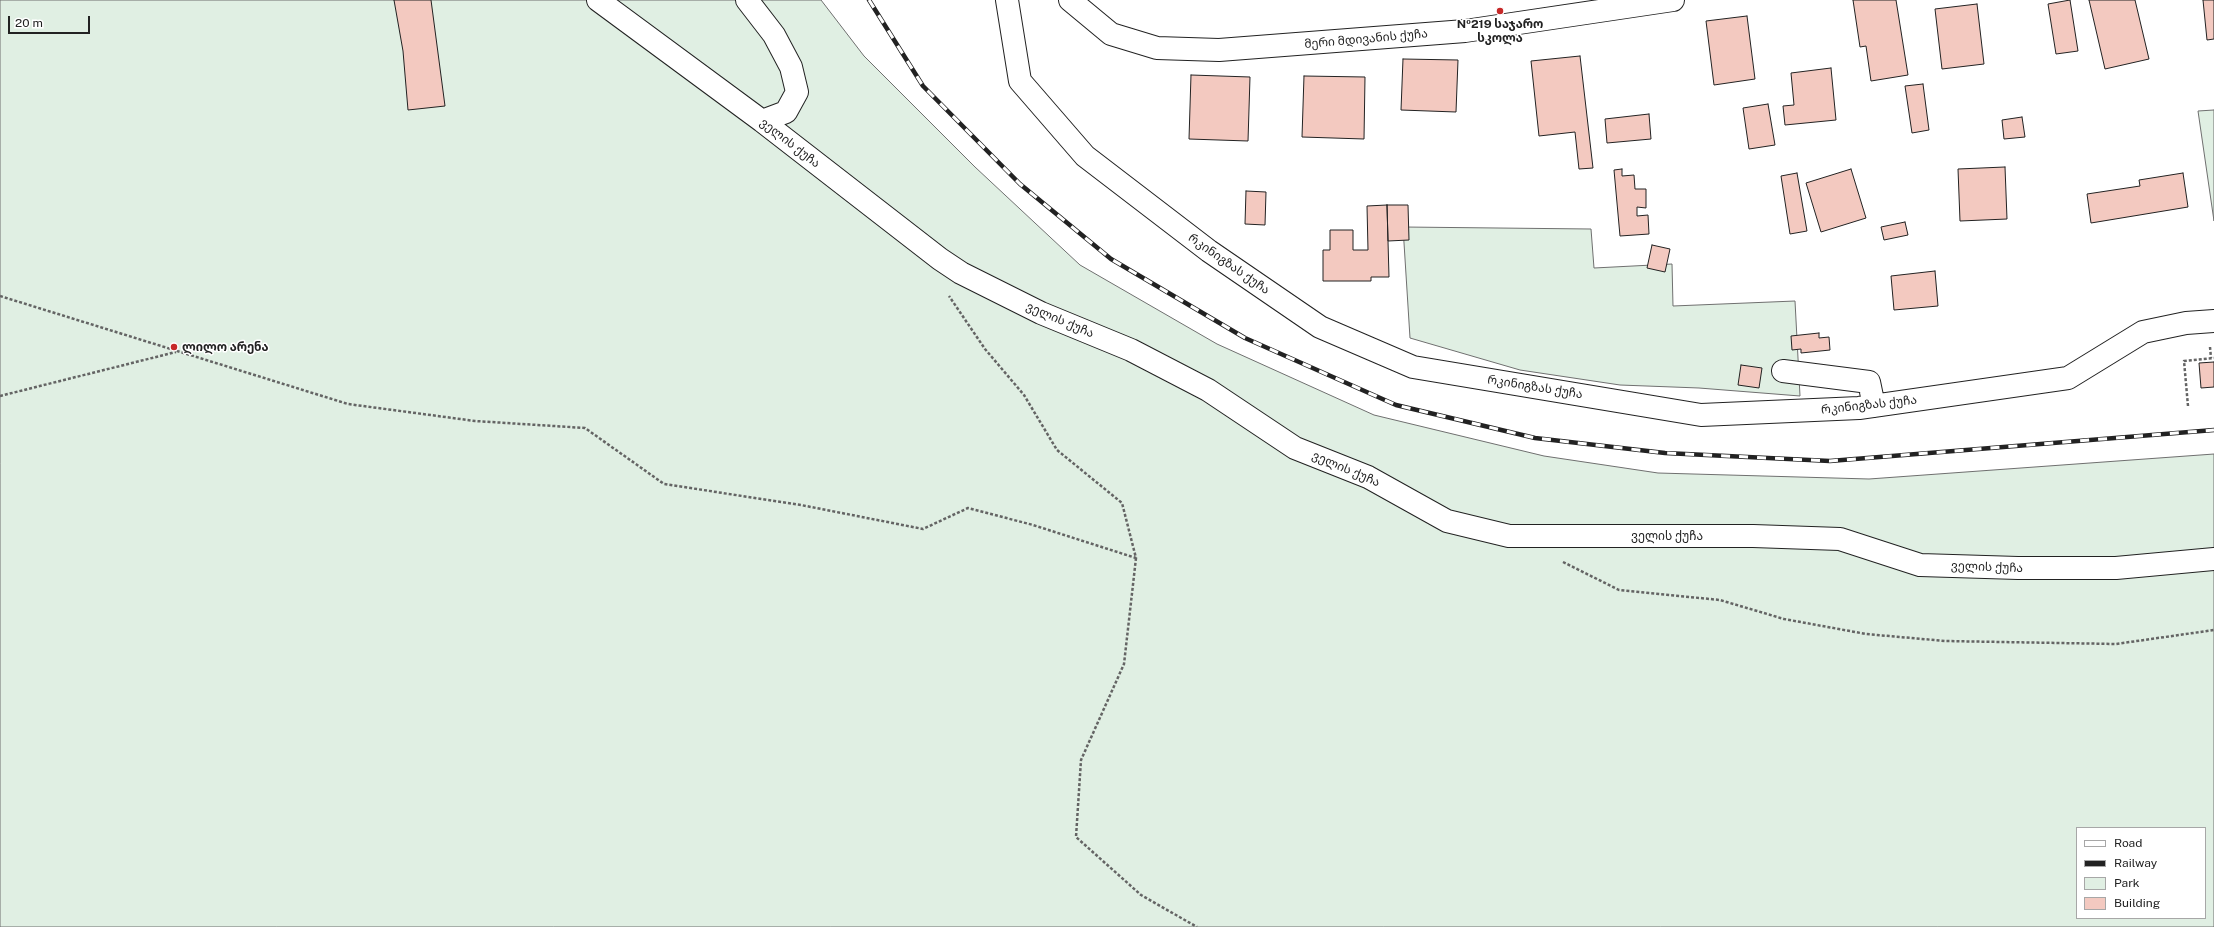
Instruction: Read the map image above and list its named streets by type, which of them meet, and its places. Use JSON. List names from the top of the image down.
{
  "streets": {
    "street": ["მერი მდივანის ქუჩა", "ველის ქუჩა", "რკინიგზას ქუჩა"]
  },
  "places": ["№219 საჯარო სკოლა", "ლილო არენა"],
  "legend": [
    "Road",
    "Railway",
    "Park",
    "Building"
  ],
  "scale_bar": "20 m"
}
